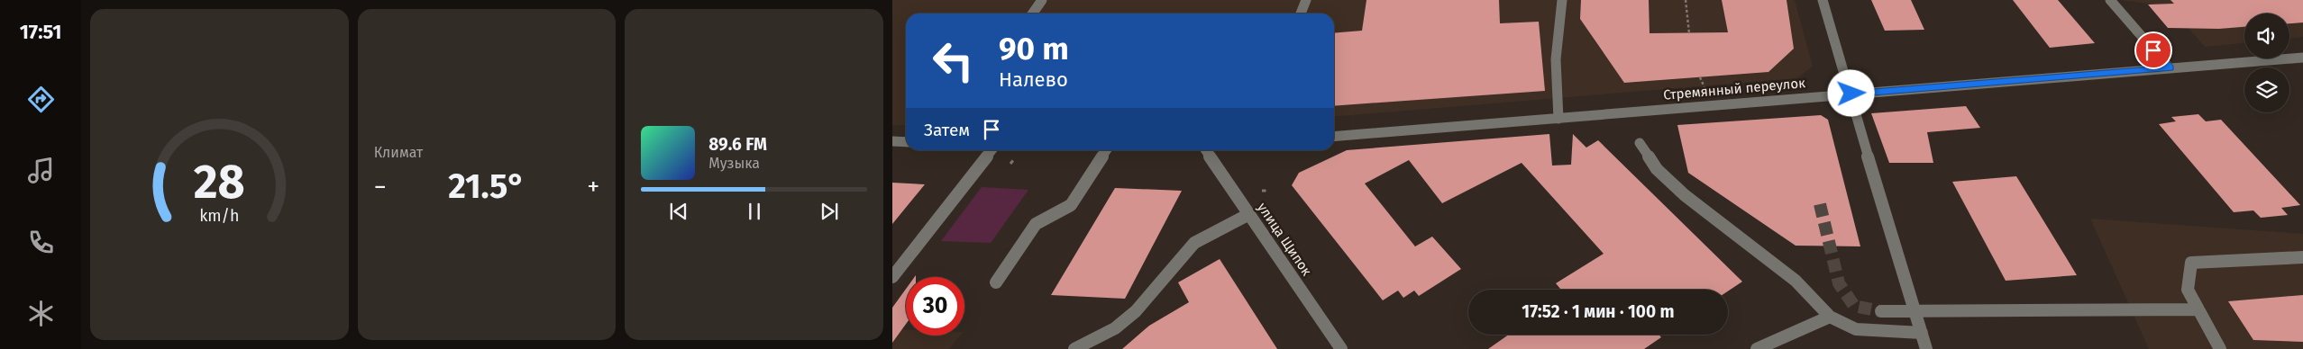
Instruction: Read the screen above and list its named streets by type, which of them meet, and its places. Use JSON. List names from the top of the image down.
{
  "streets": {
    "street": ["Стремянный переулок", "улица Щипок"]
  },
  "page": {
    "tabs": "17:51",
    "tile": "Климат",
    "turn": ["90 m", "Налево"],
    "then": "Затем",
    "song": ["89.6 FM", "Музыка"],
    "heat": ["−", "21.5°", "+"],
    "limit": "30",
    "trip": "17:52 · 1 мин · 100 m",
    "gauge": ["28", "km/h"]
  }
}
